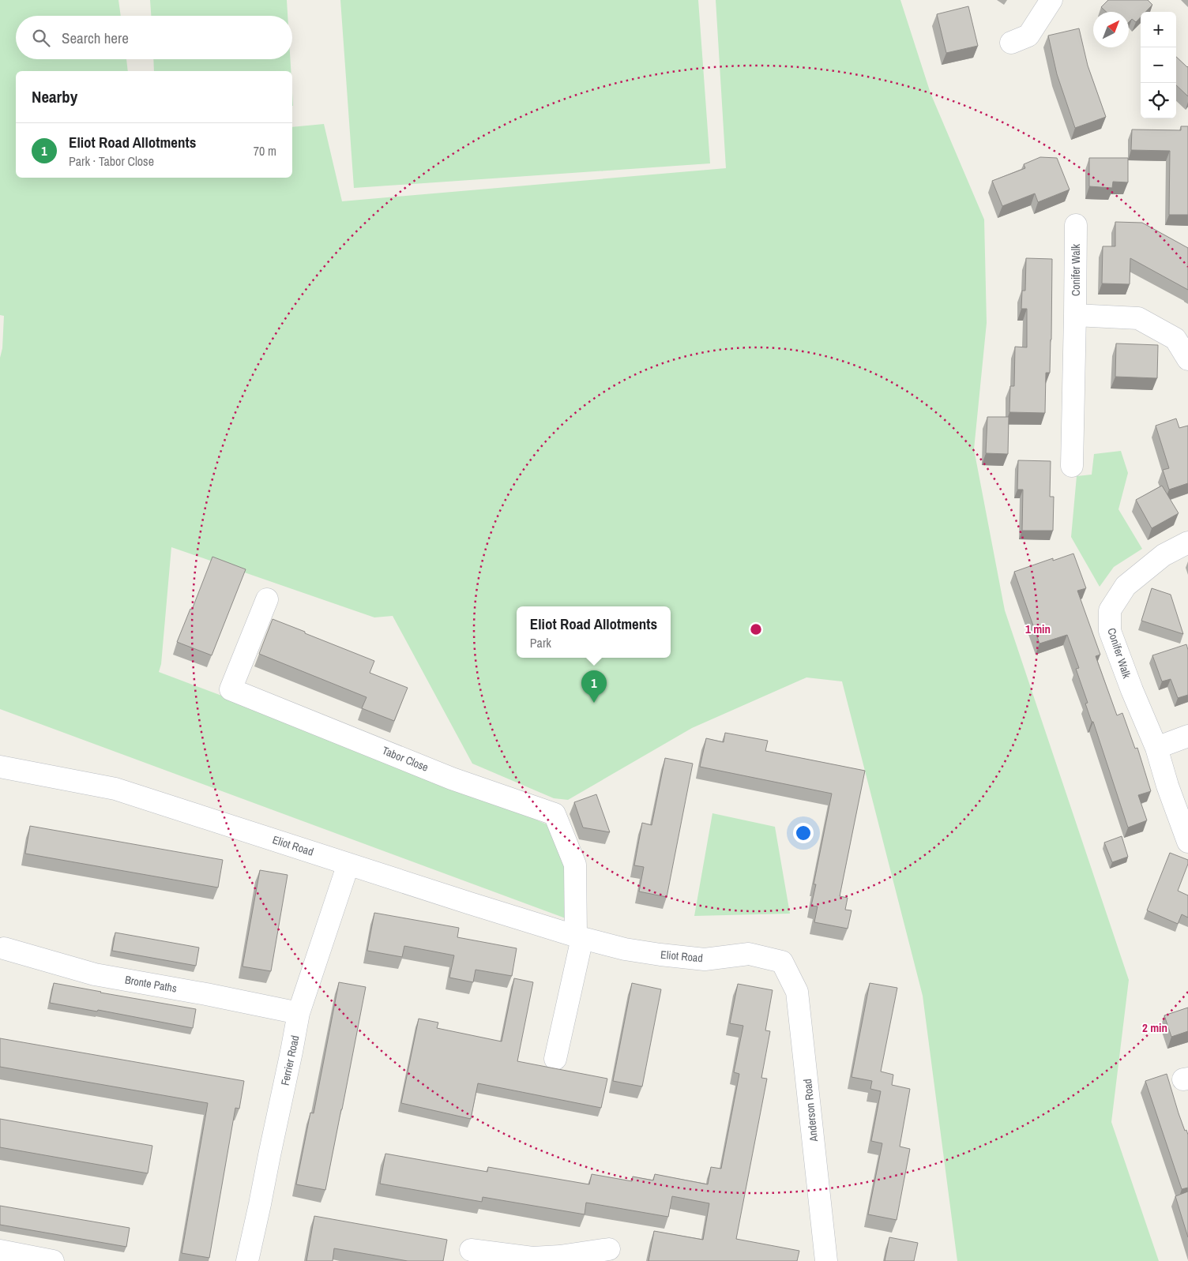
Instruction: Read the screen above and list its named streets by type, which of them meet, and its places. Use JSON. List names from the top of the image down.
{
  "streets": {
    "street": [
      "Conifer Walk",
      "Tabor Close",
      "Eliot Road",
      "Bronte Paths",
      "Ferrier Road",
      "Anderson Road"
    ]
  },
  "crossings": [
    ["Tabor Close", "Eliot Road"],
    ["Eliot Road", "Ferrier Road"],
    ["Eliot Road", "Anderson Road"],
    ["Bronte Paths", "Ferrier Road"]
  ],
  "north": "top right",
  "page": {
    "map_buttons": ["+", "−"],
    "search": "Search here",
    "heading": "Nearby",
    "list": [
      {
        "mark": "1",
        "name": "Eliot Road Allotments",
        "note": "Park · Tabor Close",
        "value": "70 m"
      }
    ],
    "popup": ["Eliot Road Allotments", "Park"],
    "pins": "1"
  },
  "rings": ["1 min", "2 min"]
}
